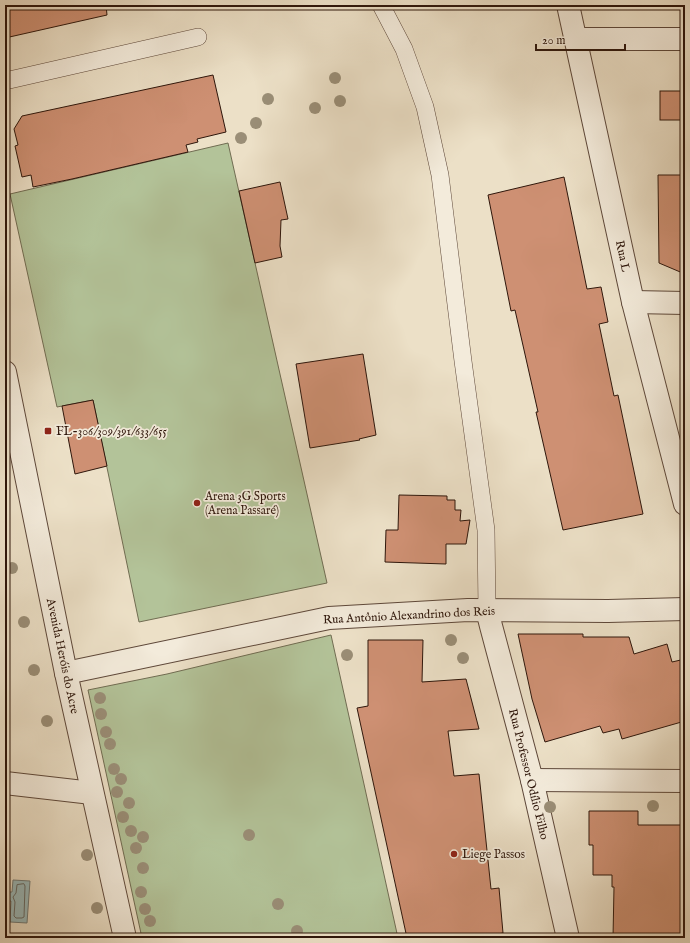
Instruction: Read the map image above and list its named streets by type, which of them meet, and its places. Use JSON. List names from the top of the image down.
{
  "streets": {
    "street": [
      "Rua L",
      "Rua Antônio Alexandrino dos Reis",
      "Avenida Heróis do Acre",
      "Rua Professor Odílio Filho"
    ]
  },
  "crossings": [
    ["Rua Antônio Alexandrino dos Reis", "Avenida Heróis do Acre"],
    ["Rua Antônio Alexandrino dos Reis", "Rua Professor Odílio Filho"]
  ],
  "places": {
    "transit": ["FL-306/309/391/633/655"],
    "other": ["Arena 3G Sports (Arena Passaré)", "Liege Passos"]
  },
  "scale_bar": "20 m"
}
